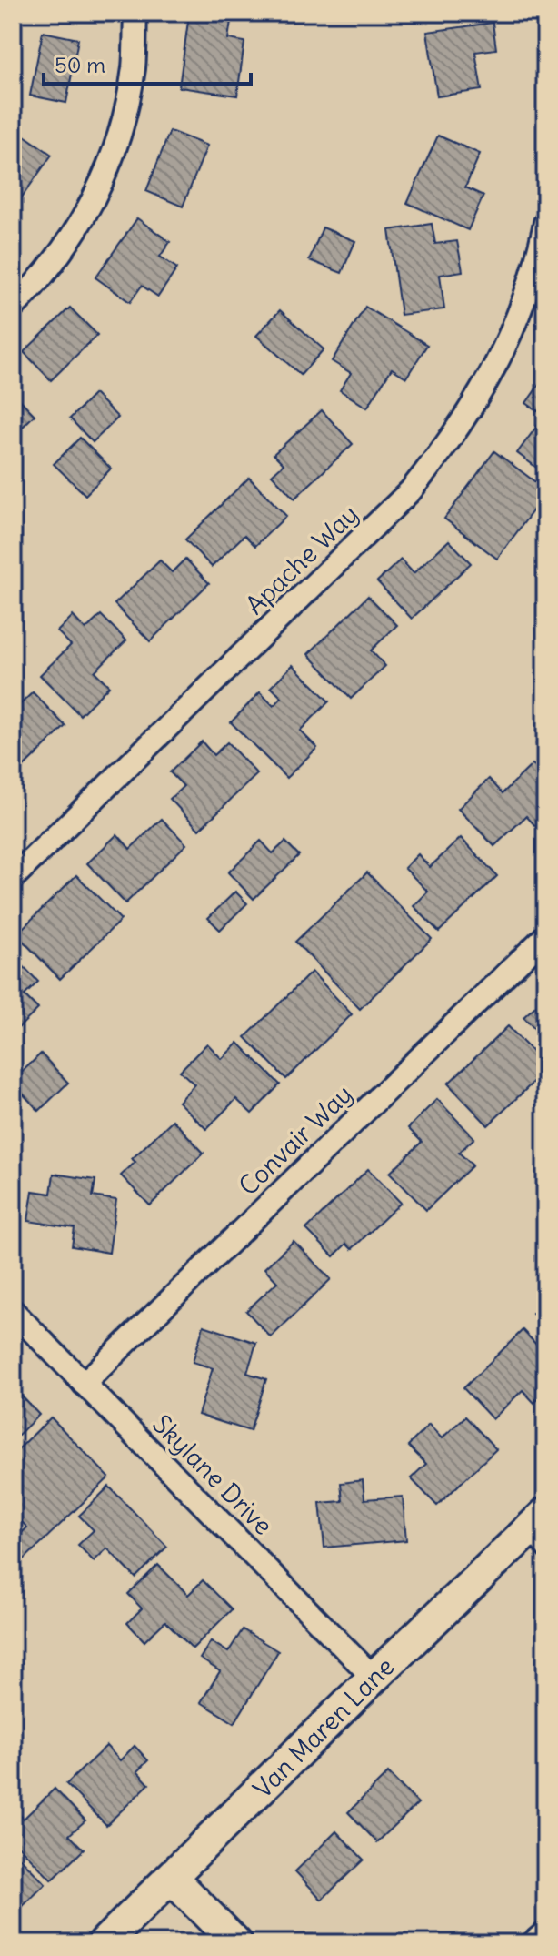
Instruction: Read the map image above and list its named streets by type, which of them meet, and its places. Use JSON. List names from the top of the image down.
{
  "streets": {
    "main road": ["Van Maren Lane"],
    "street": ["Apache Way", "Convair Way", "Skylane Drive"]
  },
  "crossings": [
    ["Convair Way", "Skylane Drive"],
    ["Skylane Drive", "Van Maren Lane"]
  ],
  "scale_bar": "50 m"
}
